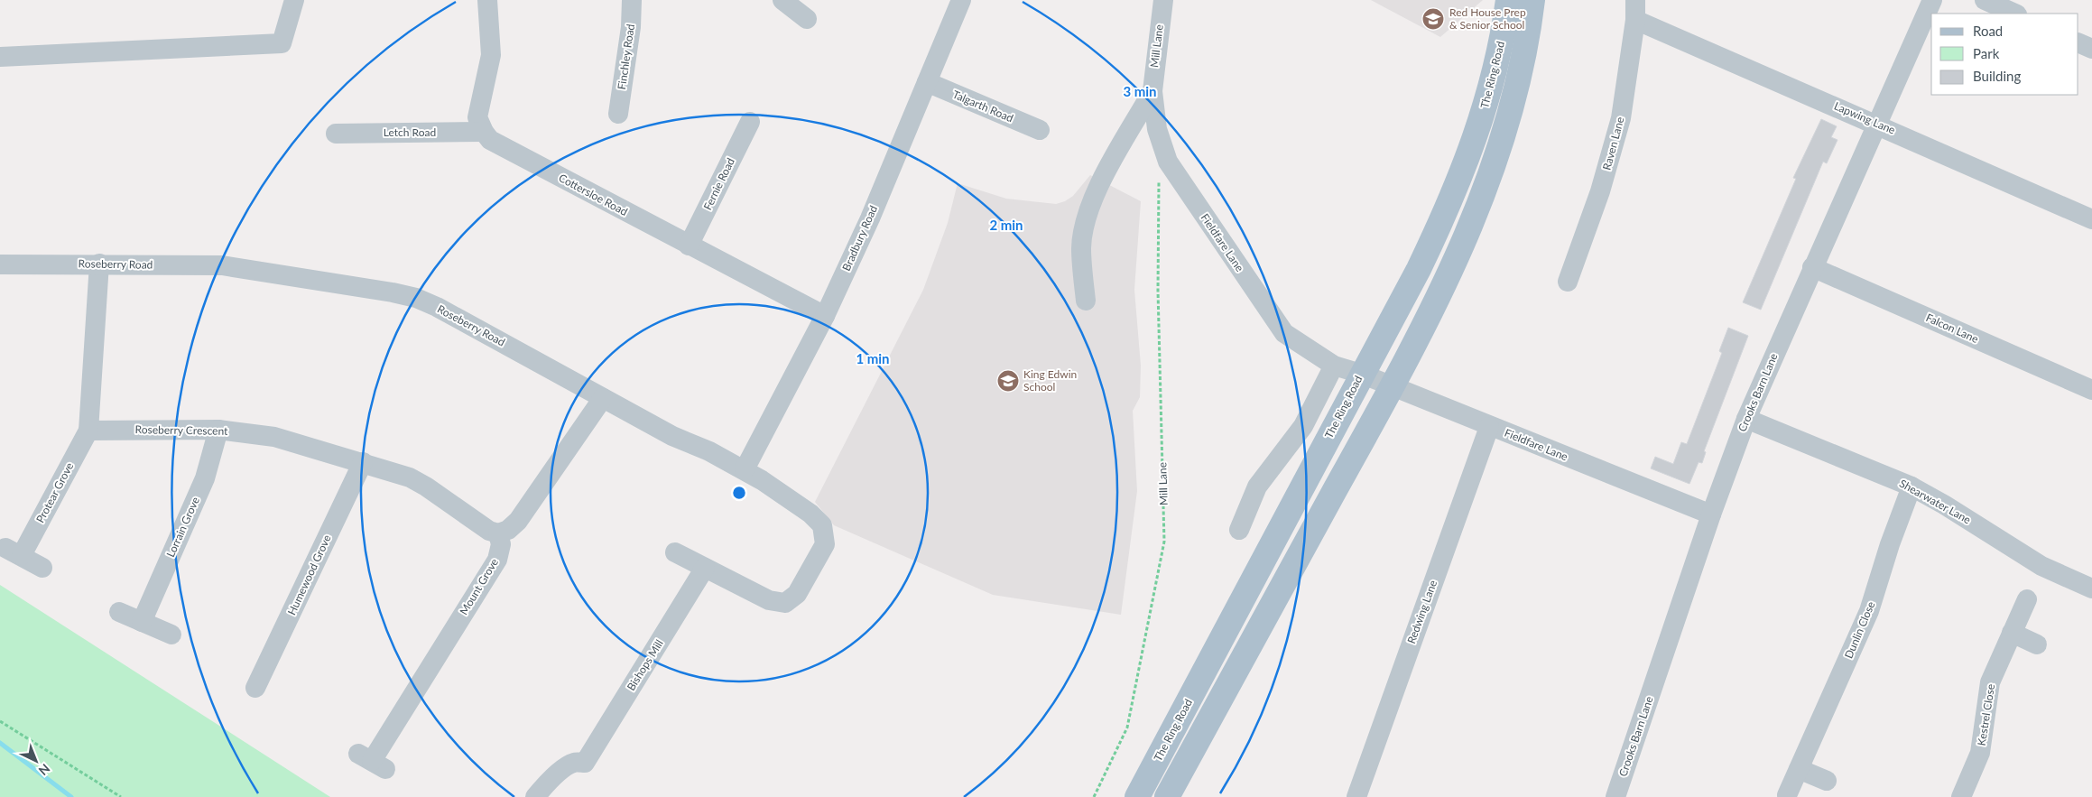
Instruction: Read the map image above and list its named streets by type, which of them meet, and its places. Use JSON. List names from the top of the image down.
{
  "streets": {
    "main road": ["The Ring Road"],
    "street": [
      "Mill Lane",
      "Finchley Road",
      "Talgarth Road",
      "Lapwing Lane",
      "Letch Road",
      "Raven Lane",
      "Fernie Road",
      "Cottersloe Road",
      "Bradbury Road",
      "Fieldfare Lane",
      "Roseberry Road",
      "Falcon Lane",
      "Crooks Barn Lane",
      "Roseberry Crescent",
      "Protear Grove",
      "Shearwater Lane",
      "Lorrain Grove",
      "Humewood Grove",
      "Mount Grove",
      "Redwing Lane",
      "Dunlin Close",
      "Bishops Mill",
      "Kestrel Close"
    ]
  },
  "crossings": [
    ["Mill Lane", "Fieldfare Lane"],
    ["The Ring Road", "Fieldfare Lane"],
    ["Talgarth Road", "Bradbury Road"],
    ["Lapwing Lane", "Raven Lane"],
    ["Lapwing Lane", "Crooks Barn Lane"],
    ["Letch Road", "Cottersloe Road"],
    ["Fernie Road", "Cottersloe Road"],
    ["Cottersloe Road", "Bradbury Road"],
    ["Bradbury Road", "Roseberry Road"],
    ["Fieldfare Lane", "Crooks Barn Lane"],
    ["Fieldfare Lane", "Redwing Lane"],
    ["Roseberry Road", "Bishops Mill"],
    ["Falcon Lane", "Crooks Barn Lane"],
    ["Crooks Barn Lane", "Shearwater Lane"],
    ["Roseberry Crescent", "Protear Grove"],
    ["Roseberry Crescent", "Lorrain Grove"],
    ["Roseberry Crescent", "Humewood Grove"],
    ["Roseberry Crescent", "Mount Grove"],
    ["Shearwater Lane", "Dunlin Close"]
  ],
  "places": {
    "school or university": ["Red House Prep & Senior School", "King Edwin School"]
  },
  "legend": ["Road", "Park", "Building"],
  "north": "bottom right",
  "rings": ["3 min", "2 min", "1 min"]
}
